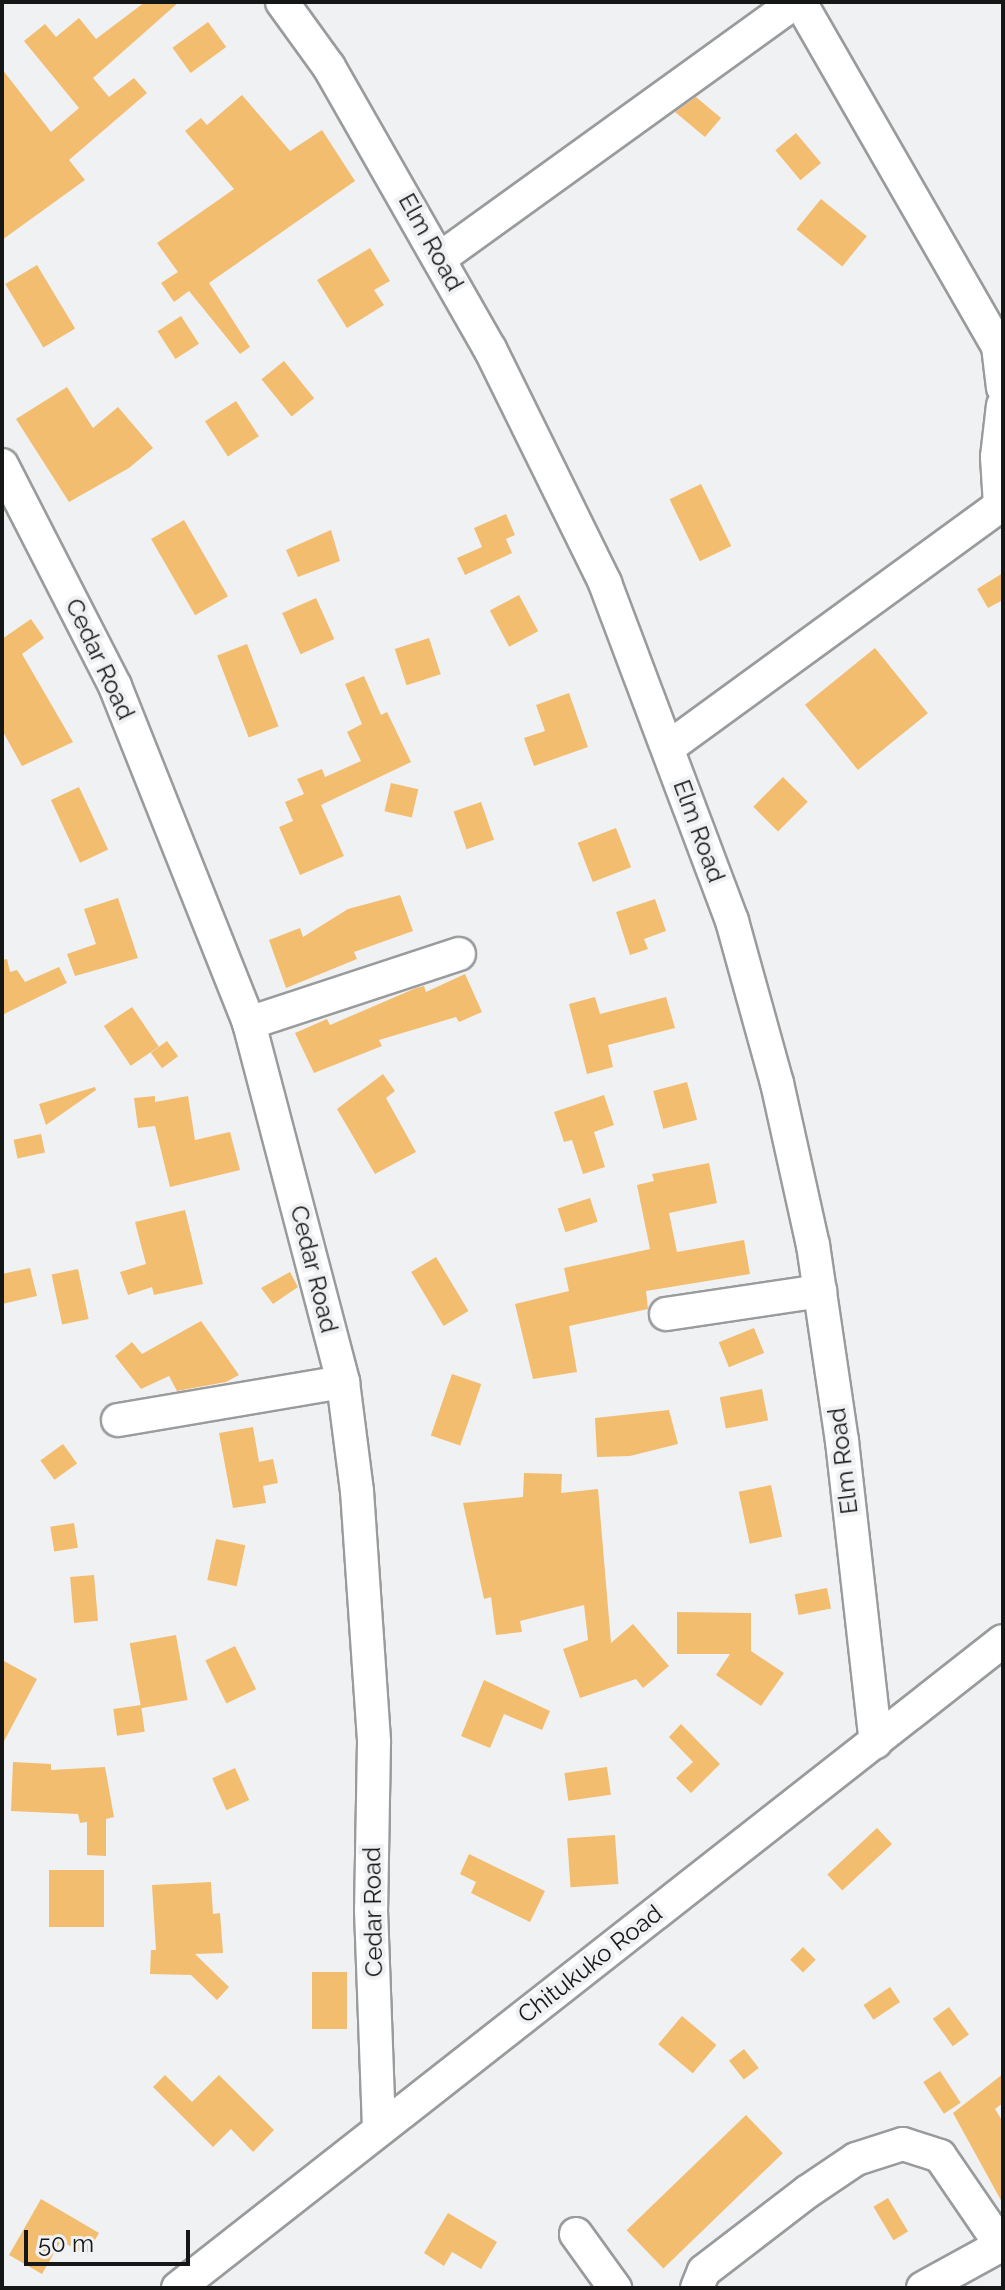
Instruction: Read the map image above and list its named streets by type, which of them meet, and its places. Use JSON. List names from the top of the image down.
{
  "streets": {
    "street": ["Elm Road", "Cedar Road", "Chitukuko Road"]
  },
  "crossings": [
    ["Elm Road", "Chitukuko Road"],
    ["Cedar Road", "Chitukuko Road"]
  ],
  "scale_bar": "50 m"
}
